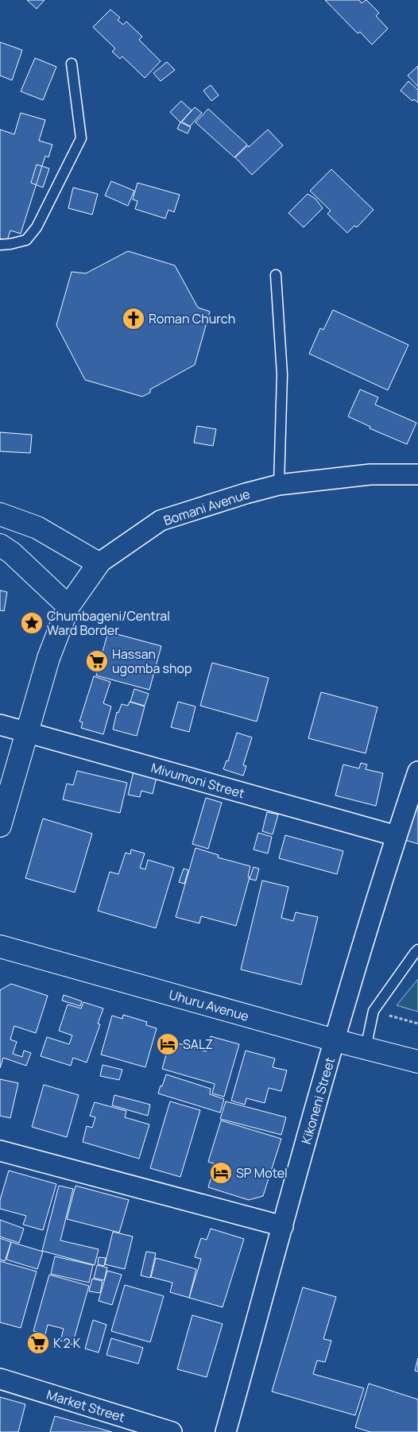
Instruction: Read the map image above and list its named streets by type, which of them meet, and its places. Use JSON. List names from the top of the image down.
{
  "streets": {
    "main road": ["Bomani Avenue", "Uhuru Avenue"],
    "street": ["Mivumoni Street", "Kikoneni Street", "Market Street"]
  },
  "crossings": [
    ["Bomani Avenue", "Mivumoni Street"],
    ["Mivumoni Street", "Kikoneni Street"],
    ["Uhuru Avenue", "Kikoneni Street"]
  ],
  "places": {
    "church": ["Roman Church"],
    "place": ["Chumbageni/Central Ward Border"],
    "supermarket": ["Hassan ugomba shop", "K 2 K"],
    "hotel": ["SALZ", "SP Motel"]
  }
}
